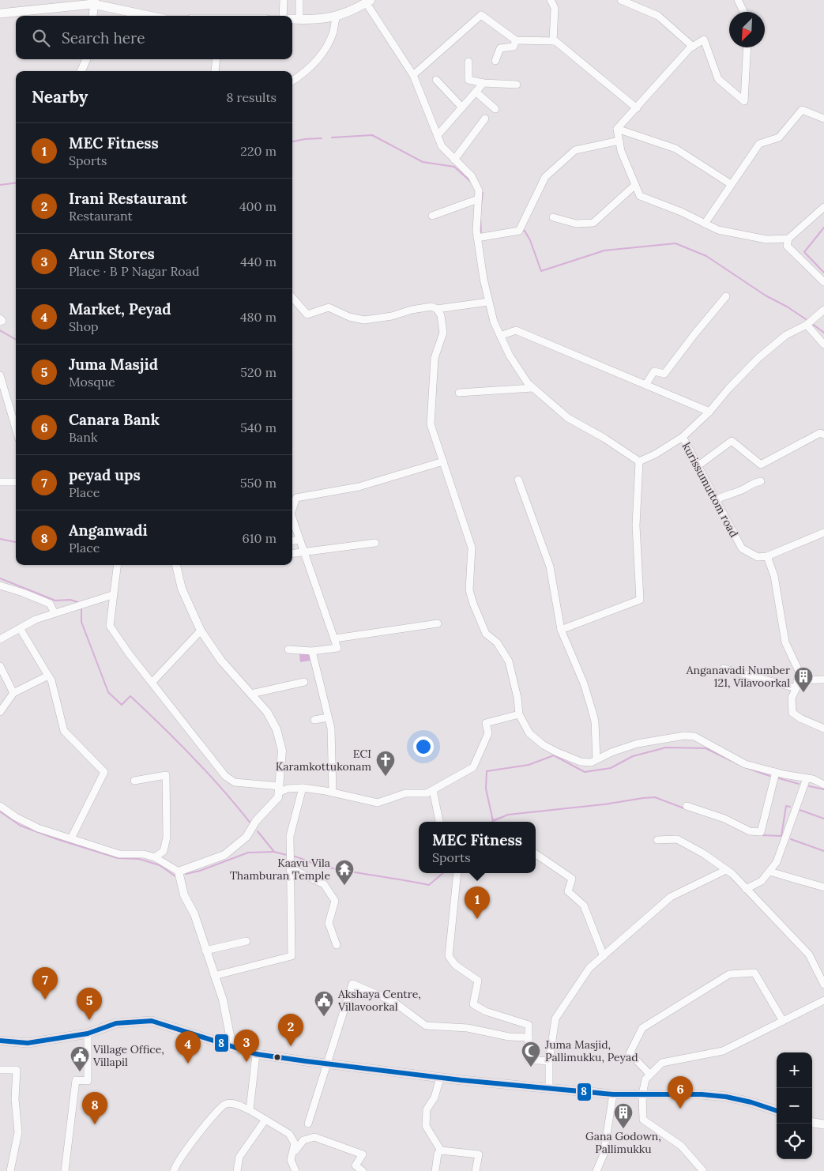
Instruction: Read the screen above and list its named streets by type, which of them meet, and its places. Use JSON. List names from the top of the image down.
{
  "streets": {
    "street": ["kurissumuttom road"]
  },
  "places": {
    "building": ["Anganavadi Number 121, Vilavoorkal", "Gana Godown, Pallimukku"],
    "church": ["ECI Karamkottukonam"],
    "temple": ["Kaavu Vila Thamburan Temple"],
    "public building": ["Akshaya Centre, Villavoorkal", "Village Office, Villapil"],
    "mosque": ["Juma Masjid, Pallimukku, Peyad"]
  },
  "lines": ["transit line 8"],
  "north": "bottom left",
  "page": {
    "search": "Search here",
    "heading": ["Nearby", "8 results"],
    "list": [
      {
        "mark": "1",
        "name": "MEC Fitness",
        "note": "Sports",
        "value": "220 m"
      },
      {
        "mark": "2",
        "name": "Irani Restaurant",
        "note": "Restaurant",
        "value": "400 m"
      },
      {
        "mark": "3",
        "name": "Arun Stores",
        "note": "Place · B P Nagar Road",
        "value": "440 m"
      },
      {
        "mark": "4",
        "name": "Market, Peyad",
        "note": "Shop",
        "value": "480 m"
      },
      {
        "mark": "5",
        "name": "Juma Masjid",
        "note": "Mosque",
        "value": "520 m"
      },
      {
        "mark": "6",
        "name": "Canara Bank",
        "note": "Bank",
        "value": "540 m"
      },
      {
        "mark": "7",
        "name": "peyad ups",
        "note": "Place",
        "value": "550 m"
      },
      {
        "mark": "8",
        "name": "Anganwadi",
        "note": "Place",
        "value": "610 m"
      }
    ],
    "popup": ["MEC Fitness", "Sports"],
    "pins": [
      "1",
      "7",
      "5",
      "2",
      "3",
      "4",
      "6",
      "8"
    ],
    "map_buttons": ["+", "−"]
  }
}
